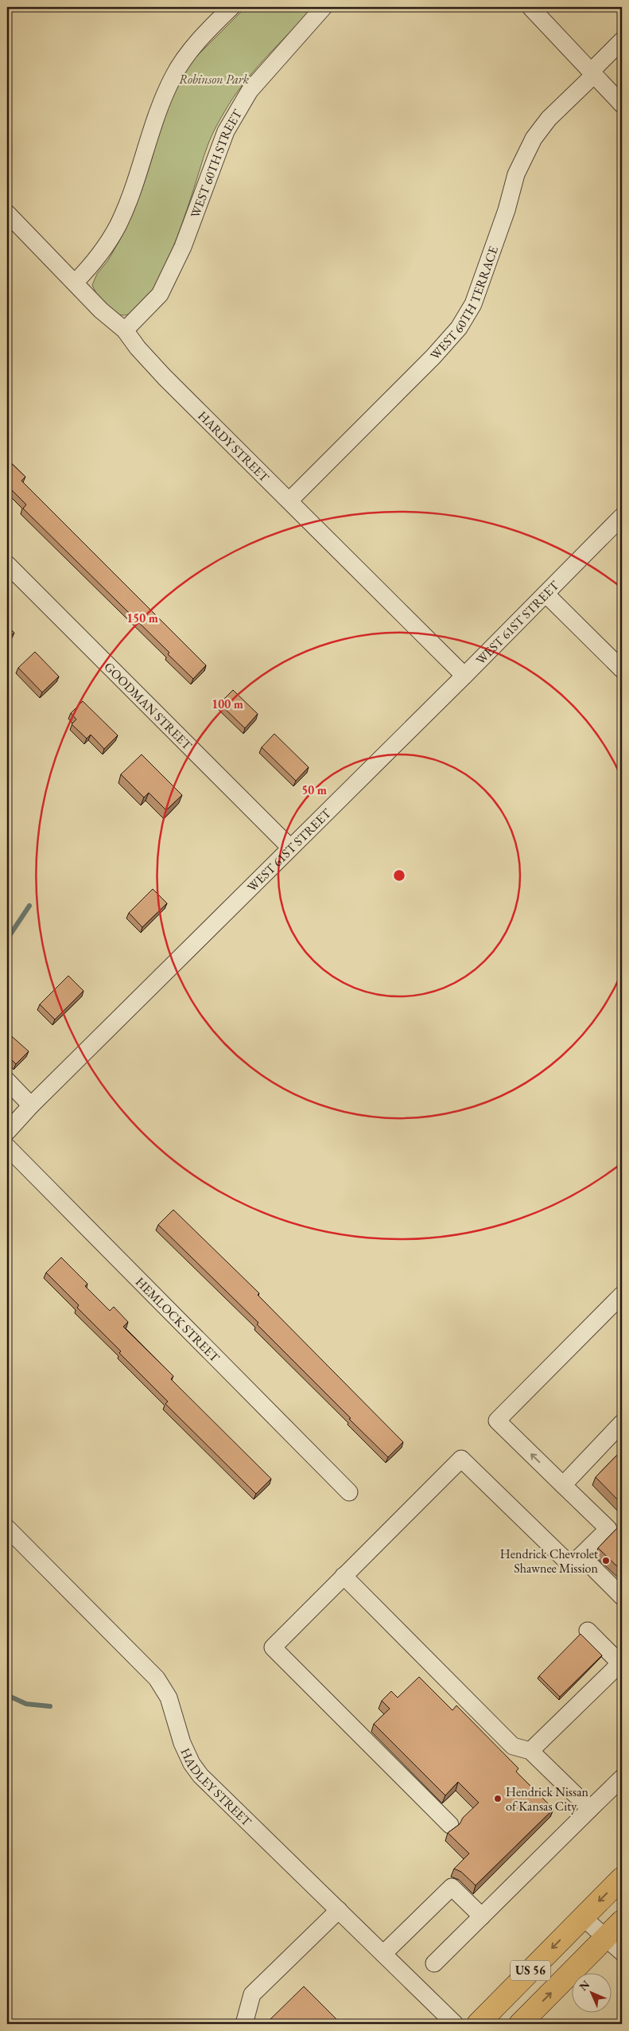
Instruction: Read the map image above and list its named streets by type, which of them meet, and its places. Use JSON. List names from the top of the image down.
{
  "streets": {
    "highway": ["US 56"],
    "street": [
      "WEST 60TH STREET",
      "WEST 60TH TERRACE",
      "HARDY STREET",
      "WEST 61ST STREET",
      "GOODMAN STREET",
      "HEMLOCK STREET",
      "HADLEY STREET"
    ]
  },
  "crossings": [
    ["WEST 60TH STREET", "HARDY STREET"],
    ["WEST 60TH TERRACE", "HARDY STREET"],
    ["HARDY STREET", "WEST 61ST STREET"],
    ["WEST 61ST STREET", "GOODMAN STREET"]
  ],
  "parks": ["Robinson Park"],
  "places": ["Hendrick Chevrolet Shawnee Mission", "Hendrick Nissan of Kansas City"],
  "north": "top left",
  "rings": ["150 m", "100 m", "50 m"]
}
